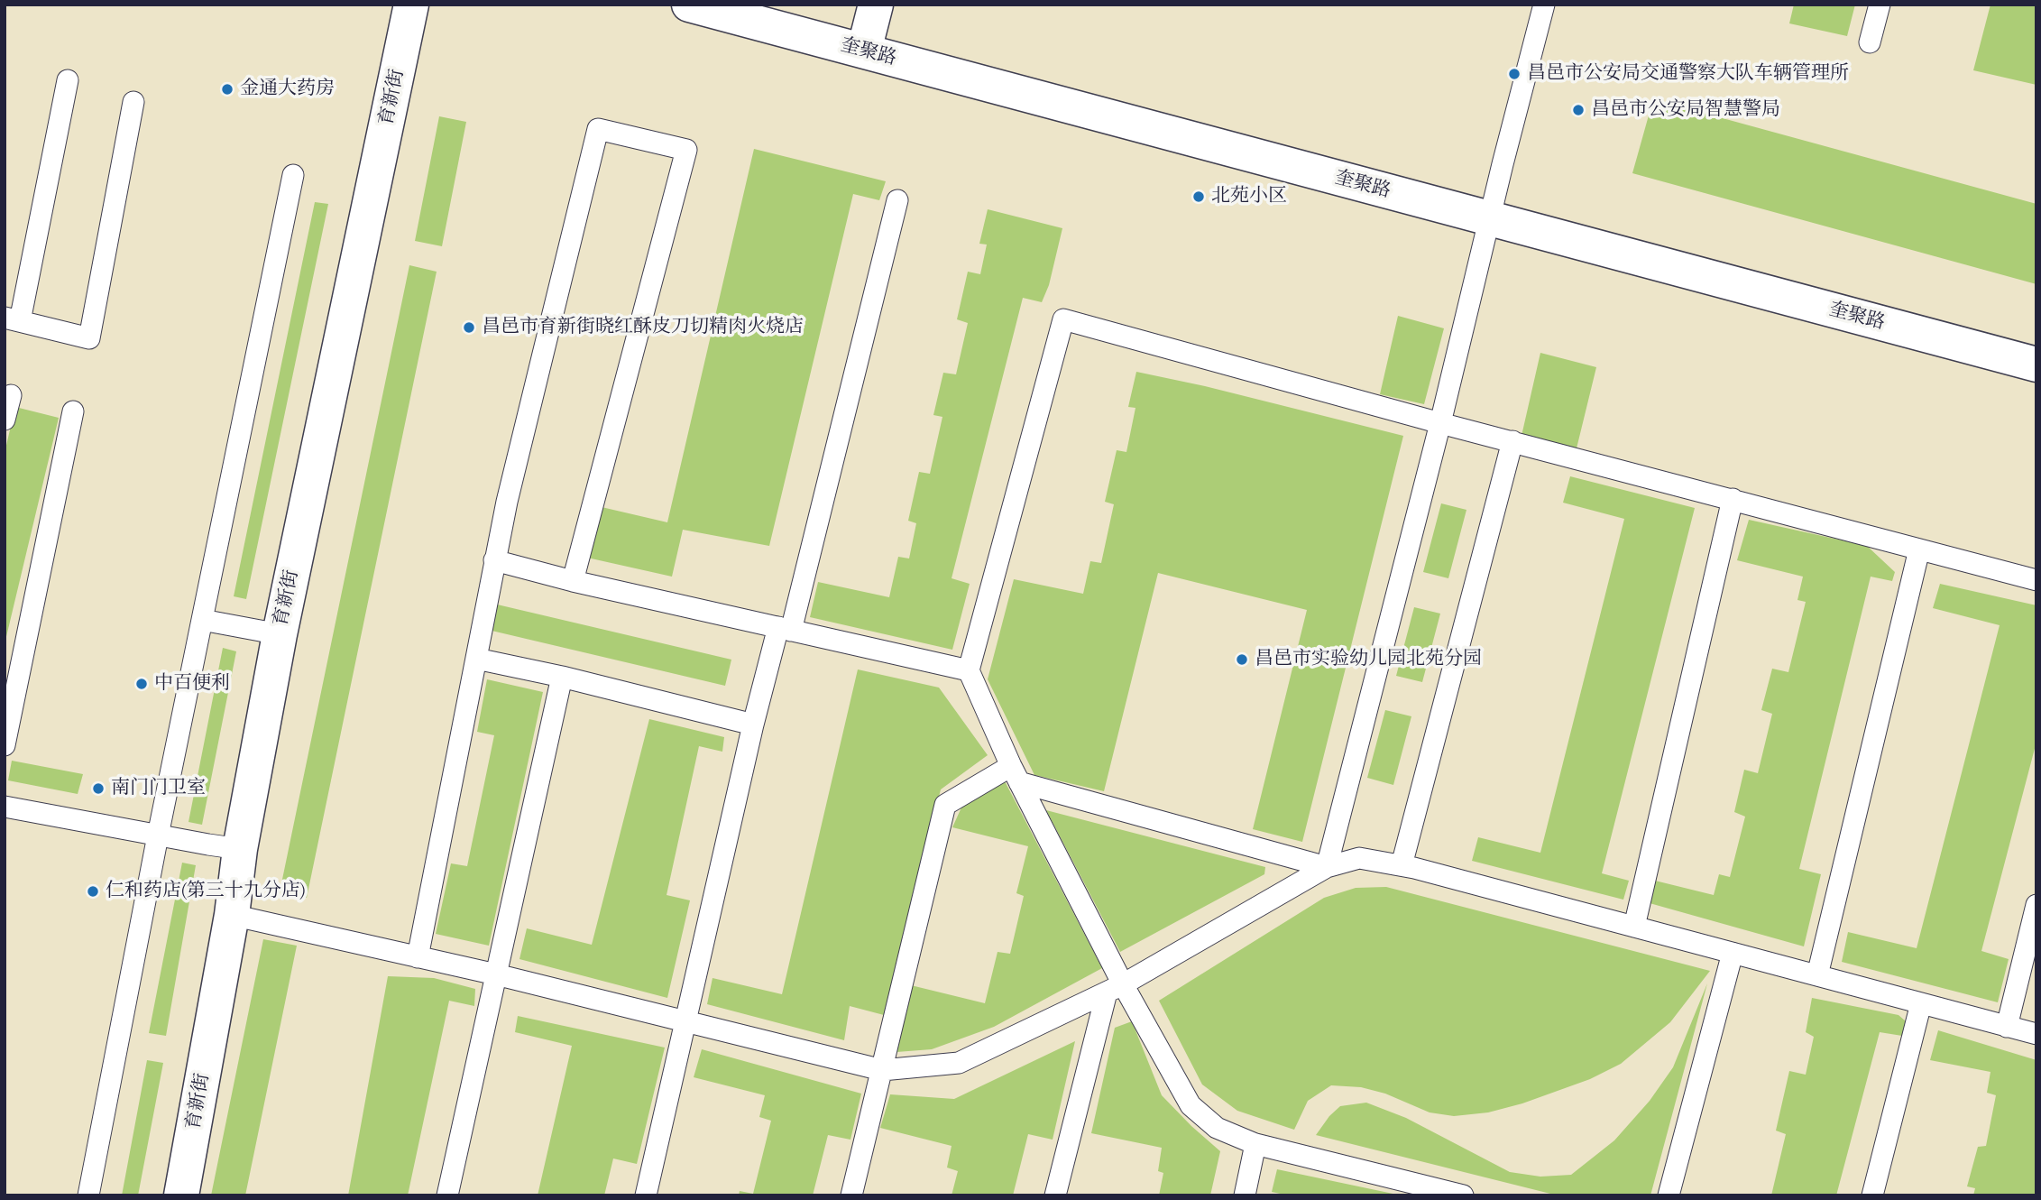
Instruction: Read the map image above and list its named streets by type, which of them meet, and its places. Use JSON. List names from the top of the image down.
{
  "streets": {
    "street": ["奎聚路", "育新街"]
  },
  "places": [
    "昌邑市公安局交通警察大队车辆管理所",
    "金通大药房",
    "昌邑市公安局智慧警局",
    "北苑小区",
    "昌邑市育新街晓红酥皮刀切精肉火烧店",
    "昌邑市实验幼儿园北苑分园",
    "中百便利",
    "南门门卫室",
    "仁和药店(第三十九分店)"
  ]
}
